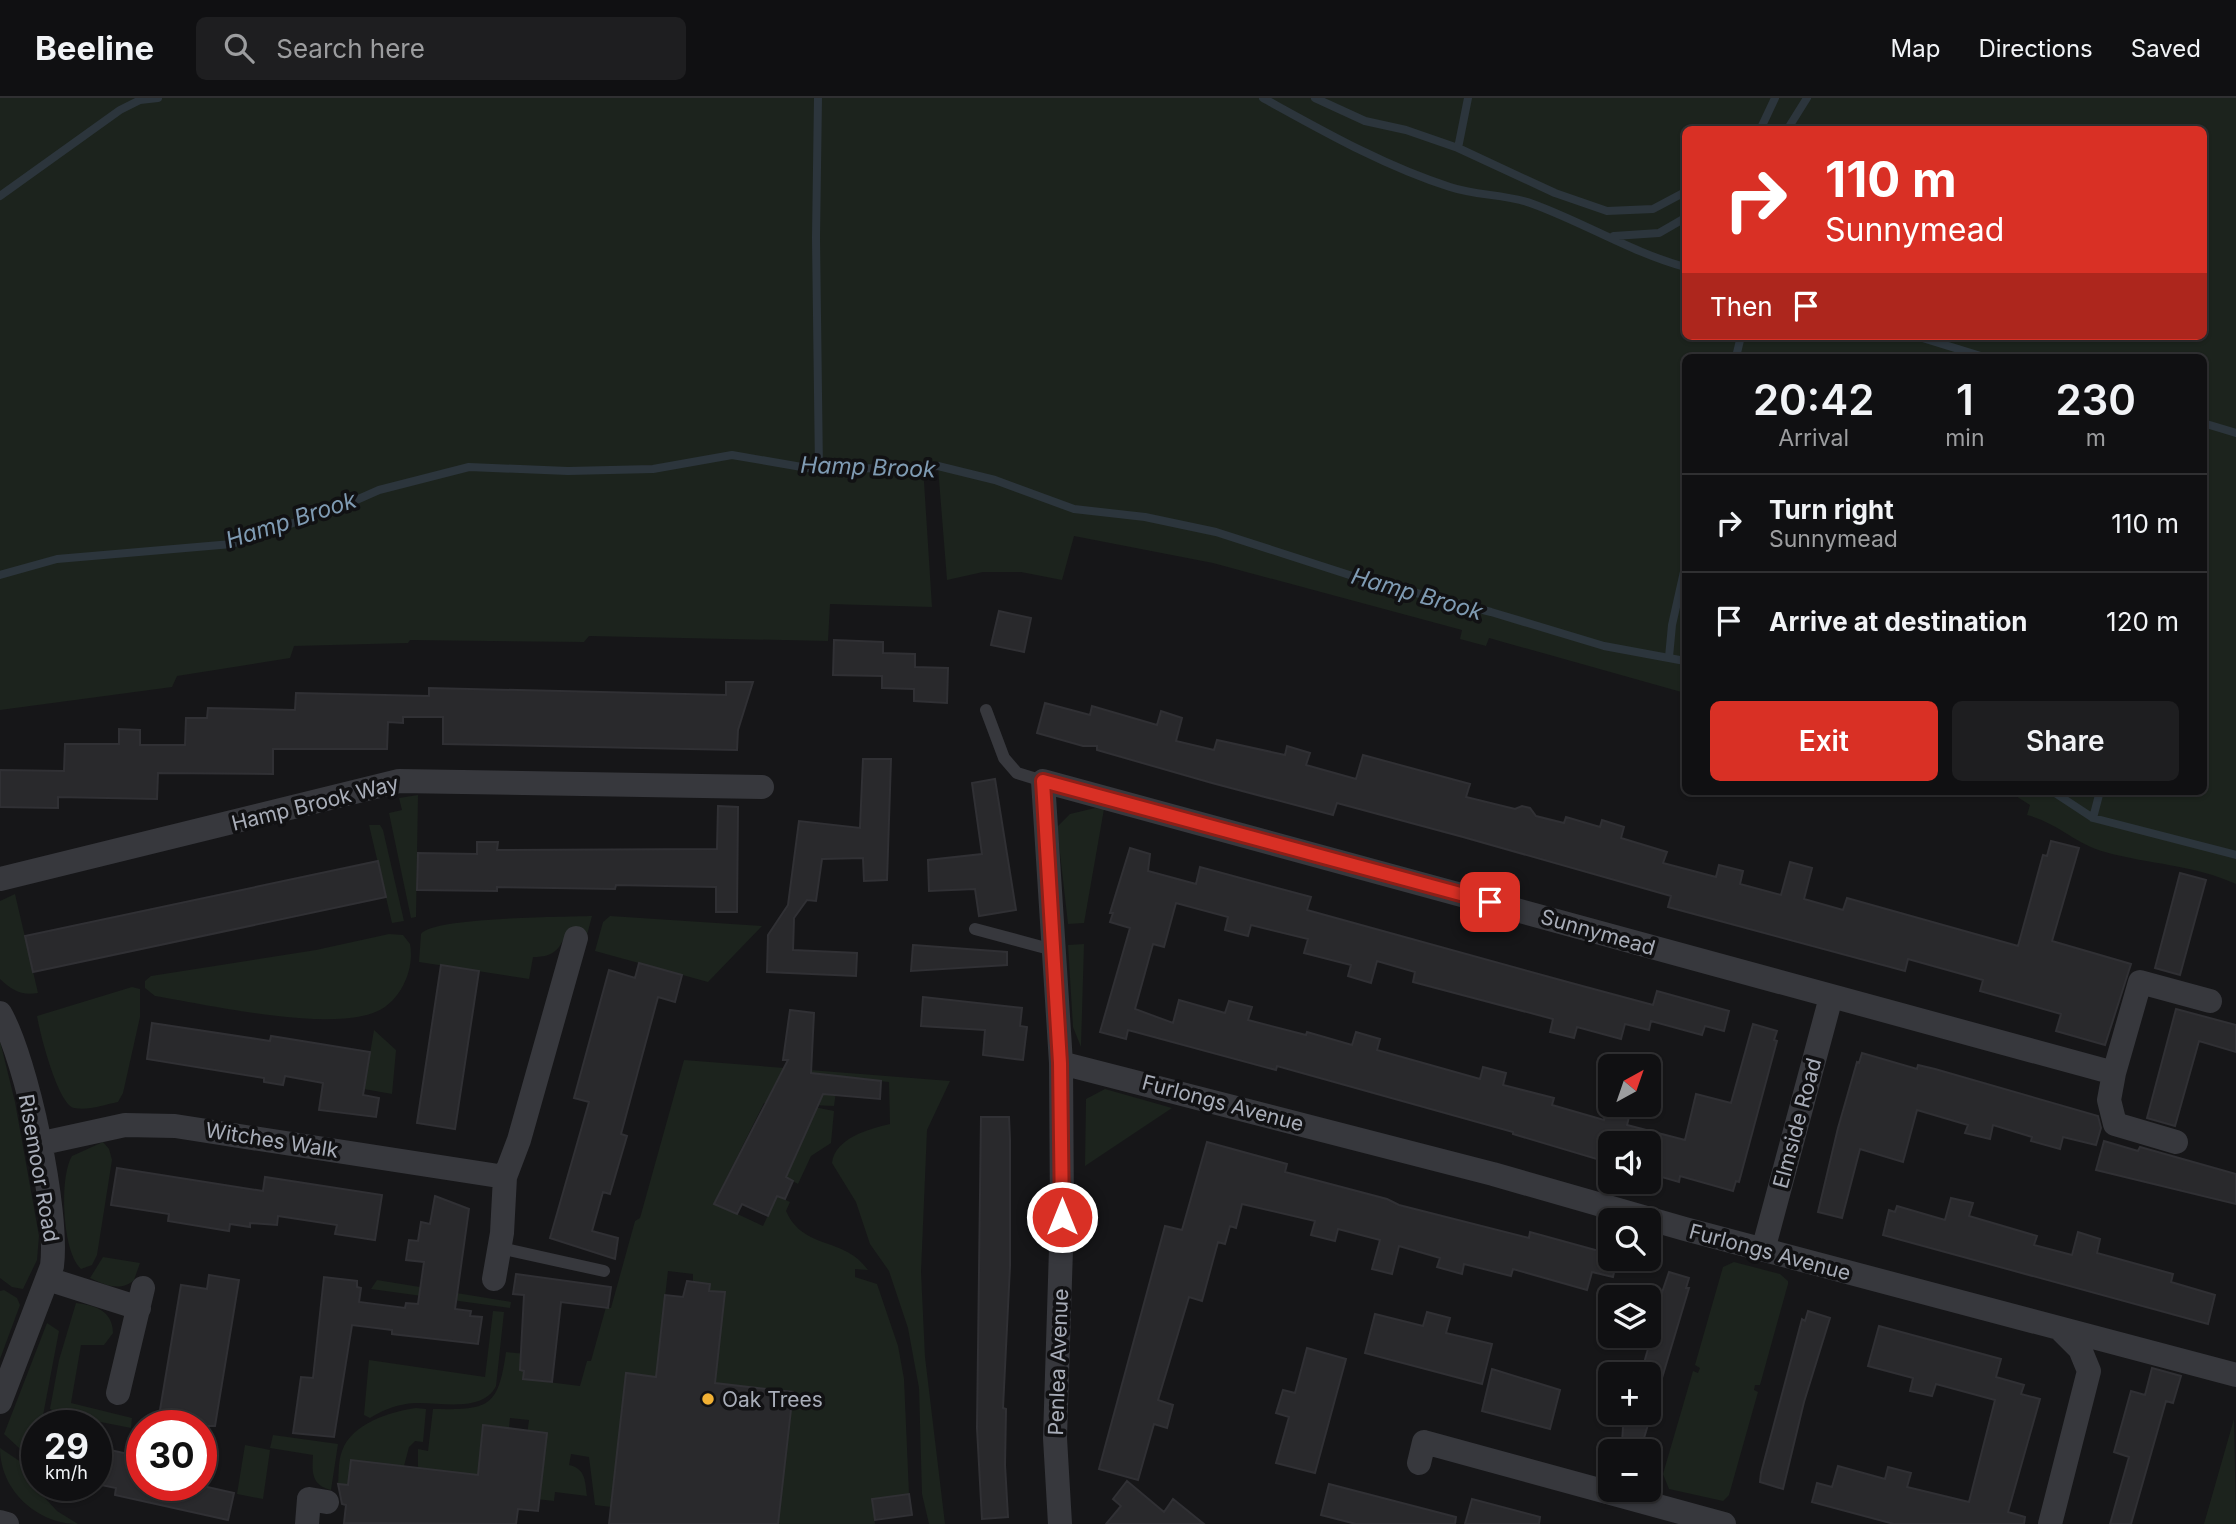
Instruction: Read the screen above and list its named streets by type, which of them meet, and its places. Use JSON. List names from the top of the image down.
{
  "streets": {
    "street": [
      "Hamp Brook Way",
      "Sunnymead",
      "Furlongs Avenue",
      "Elmside Road",
      "Witches Walk",
      "Risemoor Road",
      "Penlea Avenue"
    ]
  },
  "crossings": [
    ["Sunnymead", "Elmside Road"],
    ["Sunnymead", "Penlea Avenue"],
    ["Furlongs Avenue", "Elmside Road"],
    ["Furlongs Avenue", "Penlea Avenue"],
    ["Witches Walk", "Risemoor Road"]
  ],
  "water": ["Hamp Brook"],
  "places": ["Oak Trees"],
  "north": "top right",
  "page": {
    "header": "Beeline",
    "search": "Search here",
    "nav": ["Map", "Directions", "Saved"],
    "turn": ["110 m", "Sunnymead"],
    "then": "Then",
    "eta": [
      "20:42",
      "Arrival",
      "1",
      "min",
      "230",
      "m"
    ],
    "list": [
      {
        "name": "Turn right",
        "note": "Sunnymead",
        "value": "110 m"
      },
      {
        "name": "Arrive at destination",
        "value": "120 m"
      }
    ],
    "buttons": ["Exit", "Share"],
    "map_buttons": ["+", "−"],
    "speed": "29 km/h",
    "limit": "30"
  }
}
